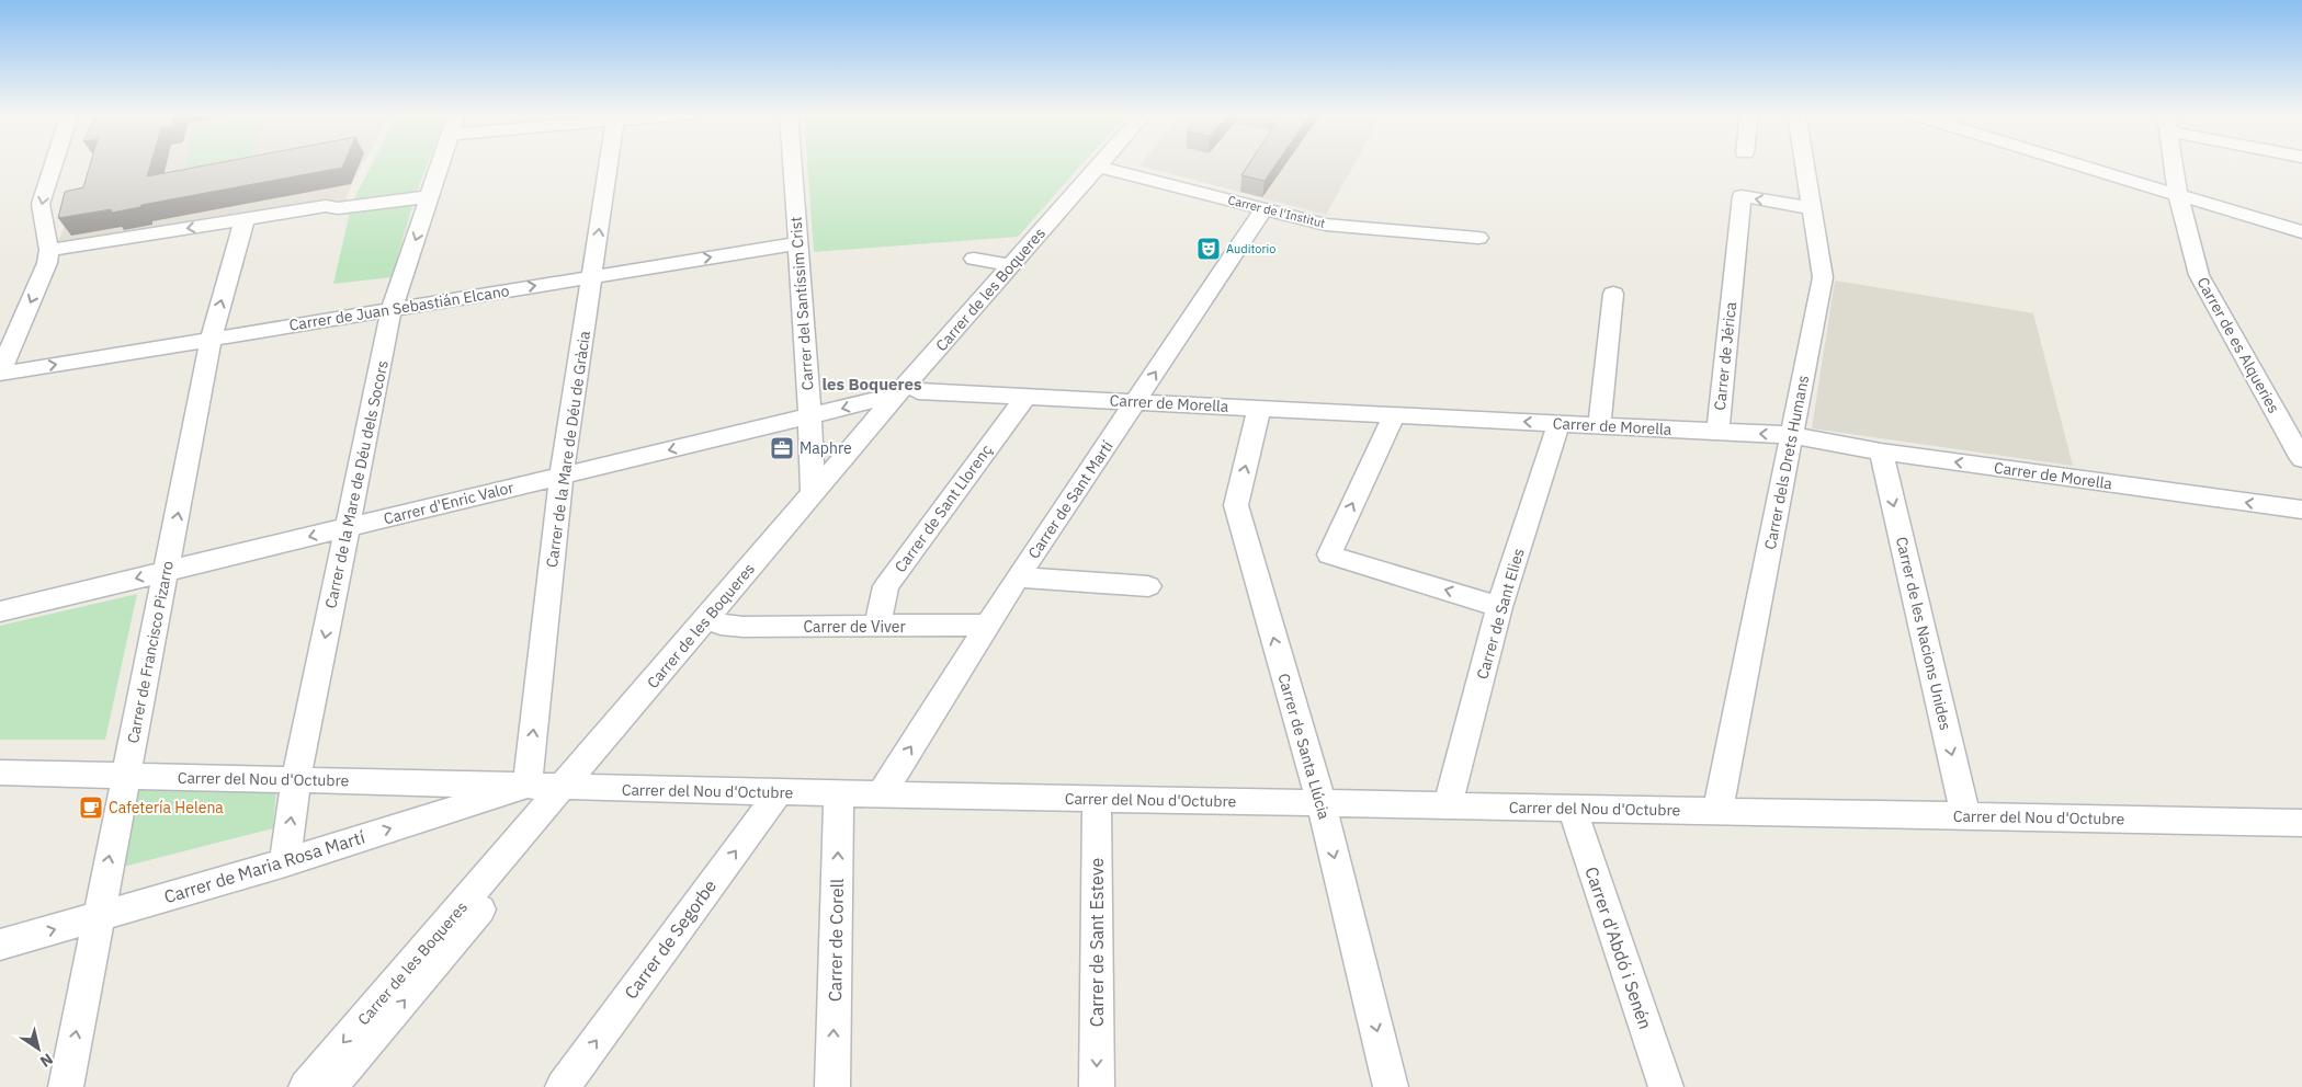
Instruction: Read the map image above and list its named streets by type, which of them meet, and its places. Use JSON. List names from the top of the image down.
{
  "streets": {
    "street": [
      "Carrer de l'Institut",
      "Carrer de les Boqueres",
      "Carrer del Santíssim Crist",
      "Carrer de Juan Sebastián Elcano",
      "Carrer de es Alqueries",
      "Carrer de Jérica",
      "Carrer de Morella",
      "Carrer de la Mare de Déu de Gràcia",
      "Carrer dels Drets Humans",
      "Carrer de la Mare de Déu dels Socors",
      "Carrer de Sant Martí",
      "Carrer d'Enric Valor",
      "Carrer de Sant Llorenç",
      "Carrer de Sant Elies",
      "Carrer de Viver",
      "Carrer de les Nacions Unides",
      "Carrer de Francisco Pizarro",
      "Carrer de Santa Llúcia",
      "Carrer del Nou d'Octubre",
      "Carrer de Maria Rosa Martí",
      "Carrer de Segorbe",
      "Carrer de Corell",
      "Carrer de Sant Esteve",
      "Carrer d'Abdó i Senén"
    ]
  },
  "crossings": [
    ["Carrer de l'Institut", "Carrer de les Boqueres"],
    ["Carrer de l'Institut", "Carrer de Sant Martí"],
    ["Carrer de les Boqueres", "Carrer del Santíssim Crist"],
    ["Carrer de les Boqueres", "Carrer de Morella"],
    ["Carrer de les Boqueres", "Carrer d'Enric Valor"],
    ["Carrer de les Boqueres", "Carrer de Viver"],
    ["Carrer de les Boqueres", "Carrer del Nou d'Octubre"],
    ["Carrer del Santíssim Crist", "Carrer de Juan Sebastián Elcano"],
    ["Carrer del Santíssim Crist", "Carrer d'Enric Valor"],
    ["Carrer de Juan Sebastián Elcano", "Carrer de la Mare de Déu de Gràcia"],
    ["Carrer de Juan Sebastián Elcano", "Carrer de la Mare de Déu dels Socors"],
    ["Carrer de Juan Sebastián Elcano", "Carrer de Francisco Pizarro"],
    ["Carrer de Jérica", "Carrer de Morella"],
    ["Carrer de Jérica", "Carrer dels Drets Humans"],
    ["Carrer de Morella", "Carrer dels Drets Humans"],
    ["Carrer de Morella", "Carrer de Sant Martí"],
    ["Carrer de Morella", "Carrer d'Enric Valor"],
    ["Carrer de Morella", "Carrer de Sant Llorenç"],
    ["Carrer de Morella", "Carrer de Sant Elies"],
    ["Carrer de Morella", "Carrer de les Nacions Unides"],
    ["Carrer de Morella", "Carrer de Santa Llúcia"],
    ["Carrer de la Mare de Déu de Gràcia", "Carrer d'Enric Valor"],
    ["Carrer de la Mare de Déu de Gràcia", "Carrer del Nou d'Octubre"],
    ["Carrer de la Mare de Déu de Gràcia", "Carrer de Maria Rosa Martí"],
    ["Carrer dels Drets Humans", "Carrer del Nou d'Octubre"],
    ["Carrer de la Mare de Déu dels Socors", "Carrer d'Enric Valor"],
    ["Carrer de la Mare de Déu dels Socors", "Carrer del Nou d'Octubre"],
    ["Carrer de la Mare de Déu dels Socors", "Carrer de Maria Rosa Martí"],
    ["Carrer de Sant Martí", "Carrer de Viver"],
    ["Carrer de Sant Martí", "Carrer del Nou d'Octubre"],
    ["Carrer d'Enric Valor", "Carrer de Francisco Pizarro"],
    ["Carrer de Sant Llorenç", "Carrer de Viver"],
    ["Carrer de Sant Elies", "Carrer del Nou d'Octubre"],
    ["Carrer de les Nacions Unides", "Carrer del Nou d'Octubre"],
    ["Carrer de Francisco Pizarro", "Carrer del Nou d'Octubre"],
    ["Carrer de Francisco Pizarro", "Carrer de Maria Rosa Martí"],
    ["Carrer de Santa Llúcia", "Carrer del Nou d'Octubre"],
    ["Carrer del Nou d'Octubre", "Carrer de Maria Rosa Martí"],
    ["Carrer del Nou d'Octubre", "Carrer de Segorbe"],
    ["Carrer del Nou d'Octubre", "Carrer de Corell"],
    ["Carrer del Nou d'Octubre", "Carrer de Sant Esteve"],
    ["Carrer del Nou d'Octubre", "Carrer d'Abdó i Senén"]
  ],
  "one_way": [
    "Carrer de Morella",
    "Carrer de la Mare de Déu de Gràcia",
    "Carrer de Sant Martí",
    "Carrer d'Enric Valor",
    "Carrer de les Nacions Unides",
    "Carrer de Maria Rosa Martí",
    "Carrer de Segorbe",
    "Carrer de Corell",
    "Carrer de Sant Esteve"
  ],
  "districts": ["les Boqueres"],
  "places": {
    "theatre": ["Auditorio"],
    "office": ["Maphre"],
    "cafe": ["Cafetería Helena"]
  },
  "north": "bottom right"
}
